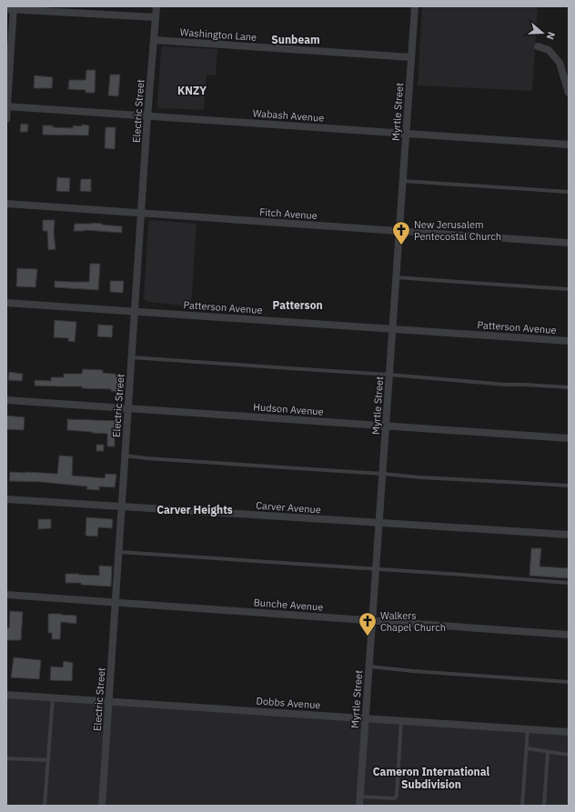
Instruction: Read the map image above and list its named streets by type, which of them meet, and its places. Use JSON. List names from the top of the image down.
{
  "streets": {
    "street": [
      "Washington Lane",
      "Electric Street",
      "Myrtle Street",
      "Wabash Avenue",
      "Fitch Avenue",
      "Patterson Avenue",
      "Hudson Avenue",
      "Carver Avenue",
      "Bunche Avenue",
      "Dobbs Avenue"
    ]
  },
  "crossings": [
    ["Washington Lane", "Electric Street"],
    ["Washington Lane", "Myrtle Street"],
    ["Electric Street", "Wabash Avenue"],
    ["Electric Street", "Fitch Avenue"],
    ["Electric Street", "Patterson Avenue"],
    ["Electric Street", "Hudson Avenue"],
    ["Electric Street", "Carver Avenue"],
    ["Electric Street", "Bunche Avenue"],
    ["Electric Street", "Dobbs Avenue"],
    ["Myrtle Street", "Wabash Avenue"],
    ["Myrtle Street", "Fitch Avenue"],
    ["Myrtle Street", "Patterson Avenue"],
    ["Myrtle Street", "Hudson Avenue"],
    ["Myrtle Street", "Carver Avenue"],
    ["Myrtle Street", "Bunche Avenue"],
    ["Myrtle Street", "Dobbs Avenue"]
  ],
  "districts": [
    "Sunbeam",
    "KNZY",
    "Patterson",
    "Carver Heights",
    "Cameron International Subdivision"
  ],
  "places": {
    "church": ["New Jerusalem Pentecostal Church", "Walkers Chapel Church"]
  },
  "north": "right"
}
